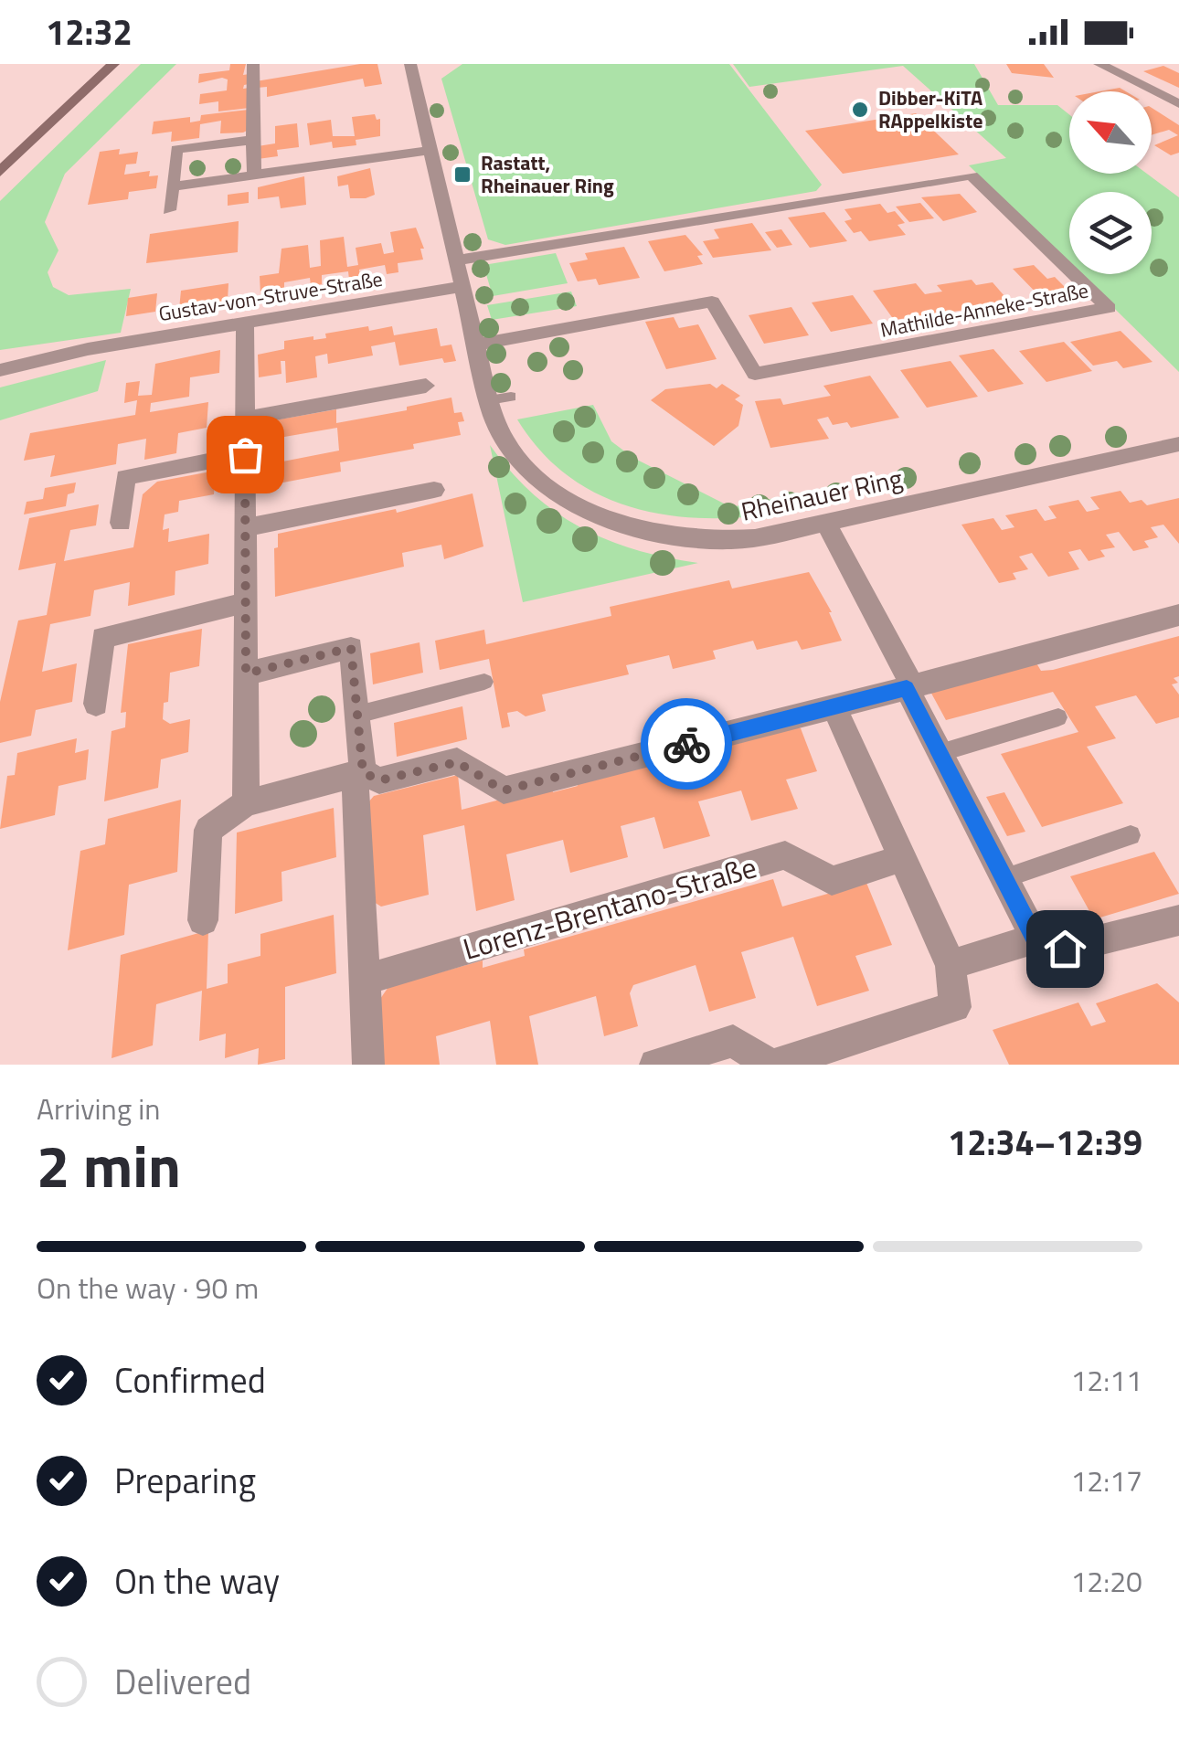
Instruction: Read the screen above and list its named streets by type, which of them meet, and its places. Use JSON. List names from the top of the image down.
{
  "streets": {
    "street": [
      "Gustav-von-Struve-Straße",
      "Mathilde-Anneke-Straße",
      "Rheinauer Ring",
      "Lorenz-Brentano-Straße"
    ]
  },
  "crossings": [
    ["Gustav-von-Struve-Straße", "Rheinauer Ring"],
    ["Mathilde-Anneke-Straße", "Rheinauer Ring"]
  ],
  "places": {
    "other": ["Dibber-KiTA RAppelkiste"],
    "transit": ["Rastatt, Rheinauer Ring"]
  },
  "north": "top left",
  "page": {
    "status": "12:32",
    "heading": ["2 min", "Arriving in", "12:34–12:39"],
    "bar": "On the way · 90 m",
    "list": [
      ["Confirmed", "12:11"],
      ["Preparing", "12:17"],
      ["On the way", "12:20"],
      "Delivered"
    ]
  }
}
